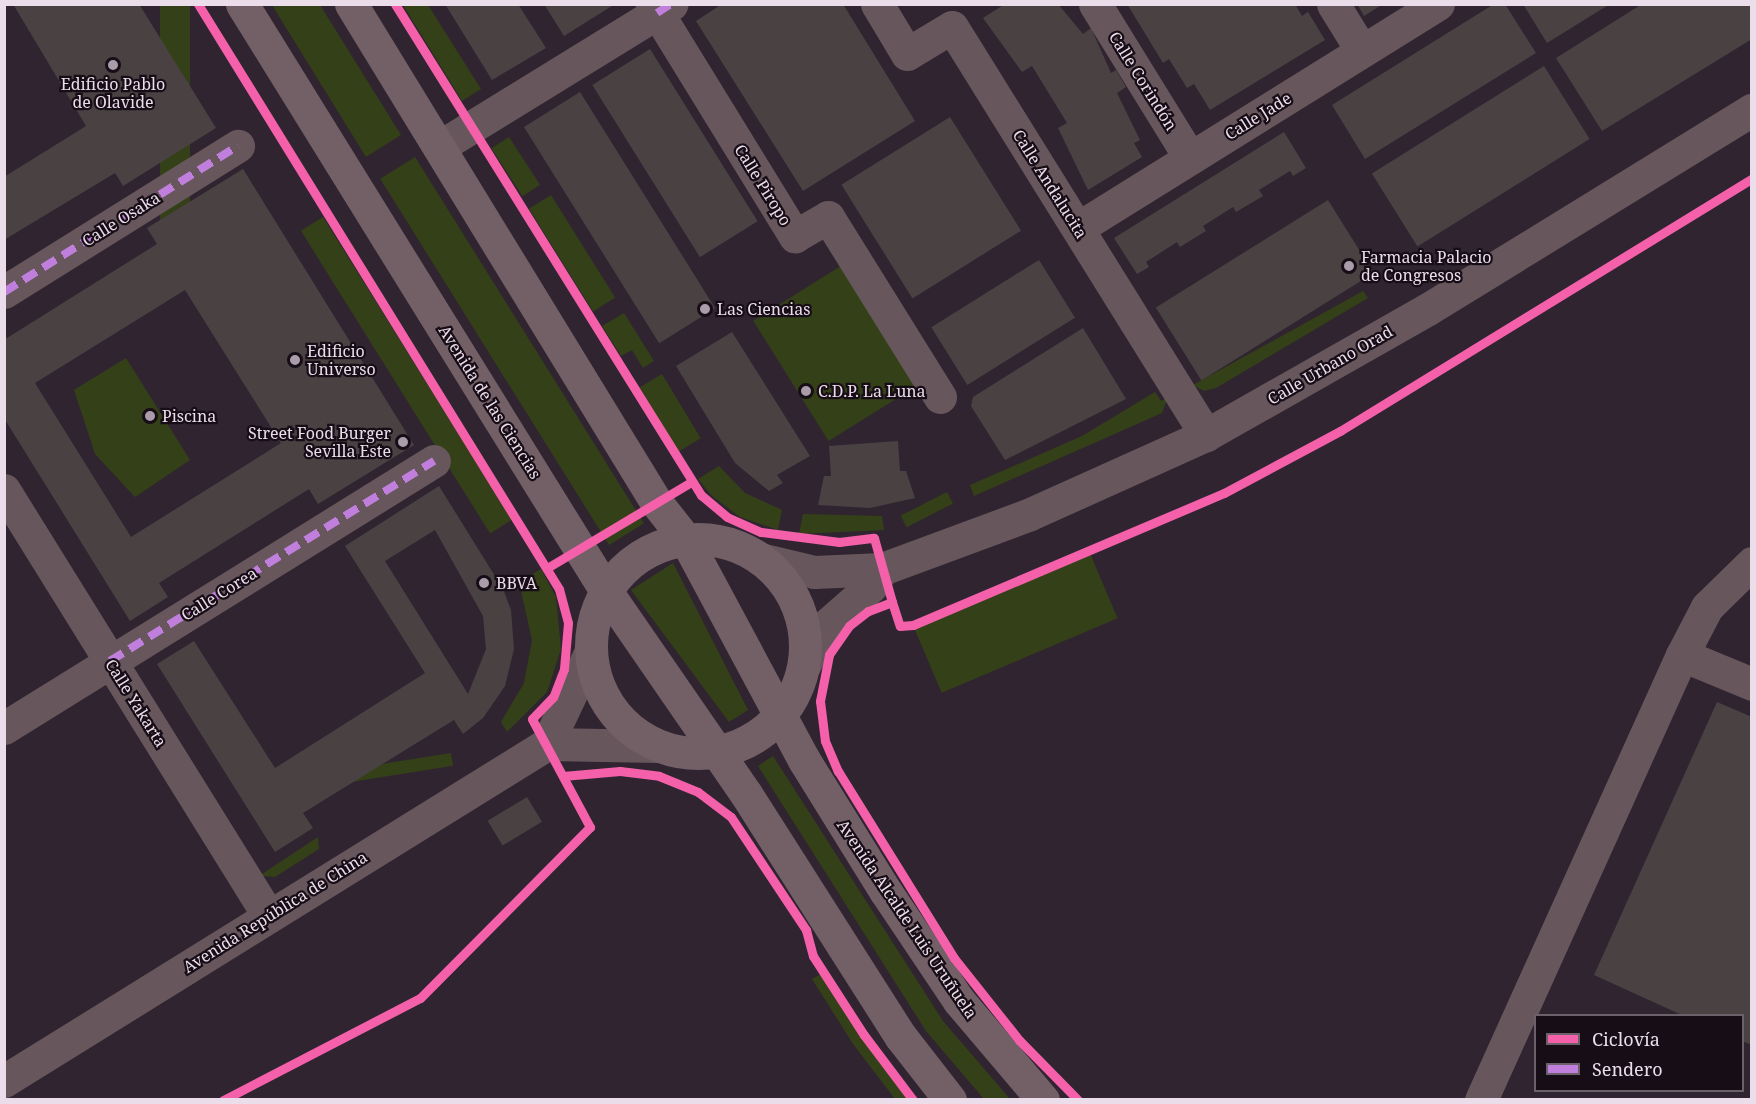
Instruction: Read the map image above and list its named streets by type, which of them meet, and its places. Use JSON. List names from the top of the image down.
{
  "streets": {
    "main road": ["Avenida de las Ciencias", "Avenida Alcalde Luis Uruñuela"],
    "street": [
      "Calle Corindón",
      "Calle Jade",
      "Calle Andalucita",
      "Calle Piropo",
      "Calle Osaka",
      "Calle Urbano Orad",
      "Calle Corea",
      "Calle Yakarta",
      "Avenida República de China"
    ]
  },
  "crossings": [
    ["Calle Corindón", "Calle Jade"],
    ["Calle Jade", "Calle Andalucita"],
    ["Calle Andalucita", "Calle Urbano Orad"],
    ["Calle Corea", "Calle Yakarta"],
    ["Calle Yakarta", "Avenida República de China"]
  ],
  "places": [
    "Edificio Pablo de Olavide",
    "Farmacia Palacio de Congresos",
    "Las Ciencias",
    "Edificio Universo",
    "C.D.P. La Luna",
    "Piscina",
    "Street Food Burger Sevilla Este",
    "BBVA"
  ],
  "legend": ["Ciclovía", "Sendero"]
}
